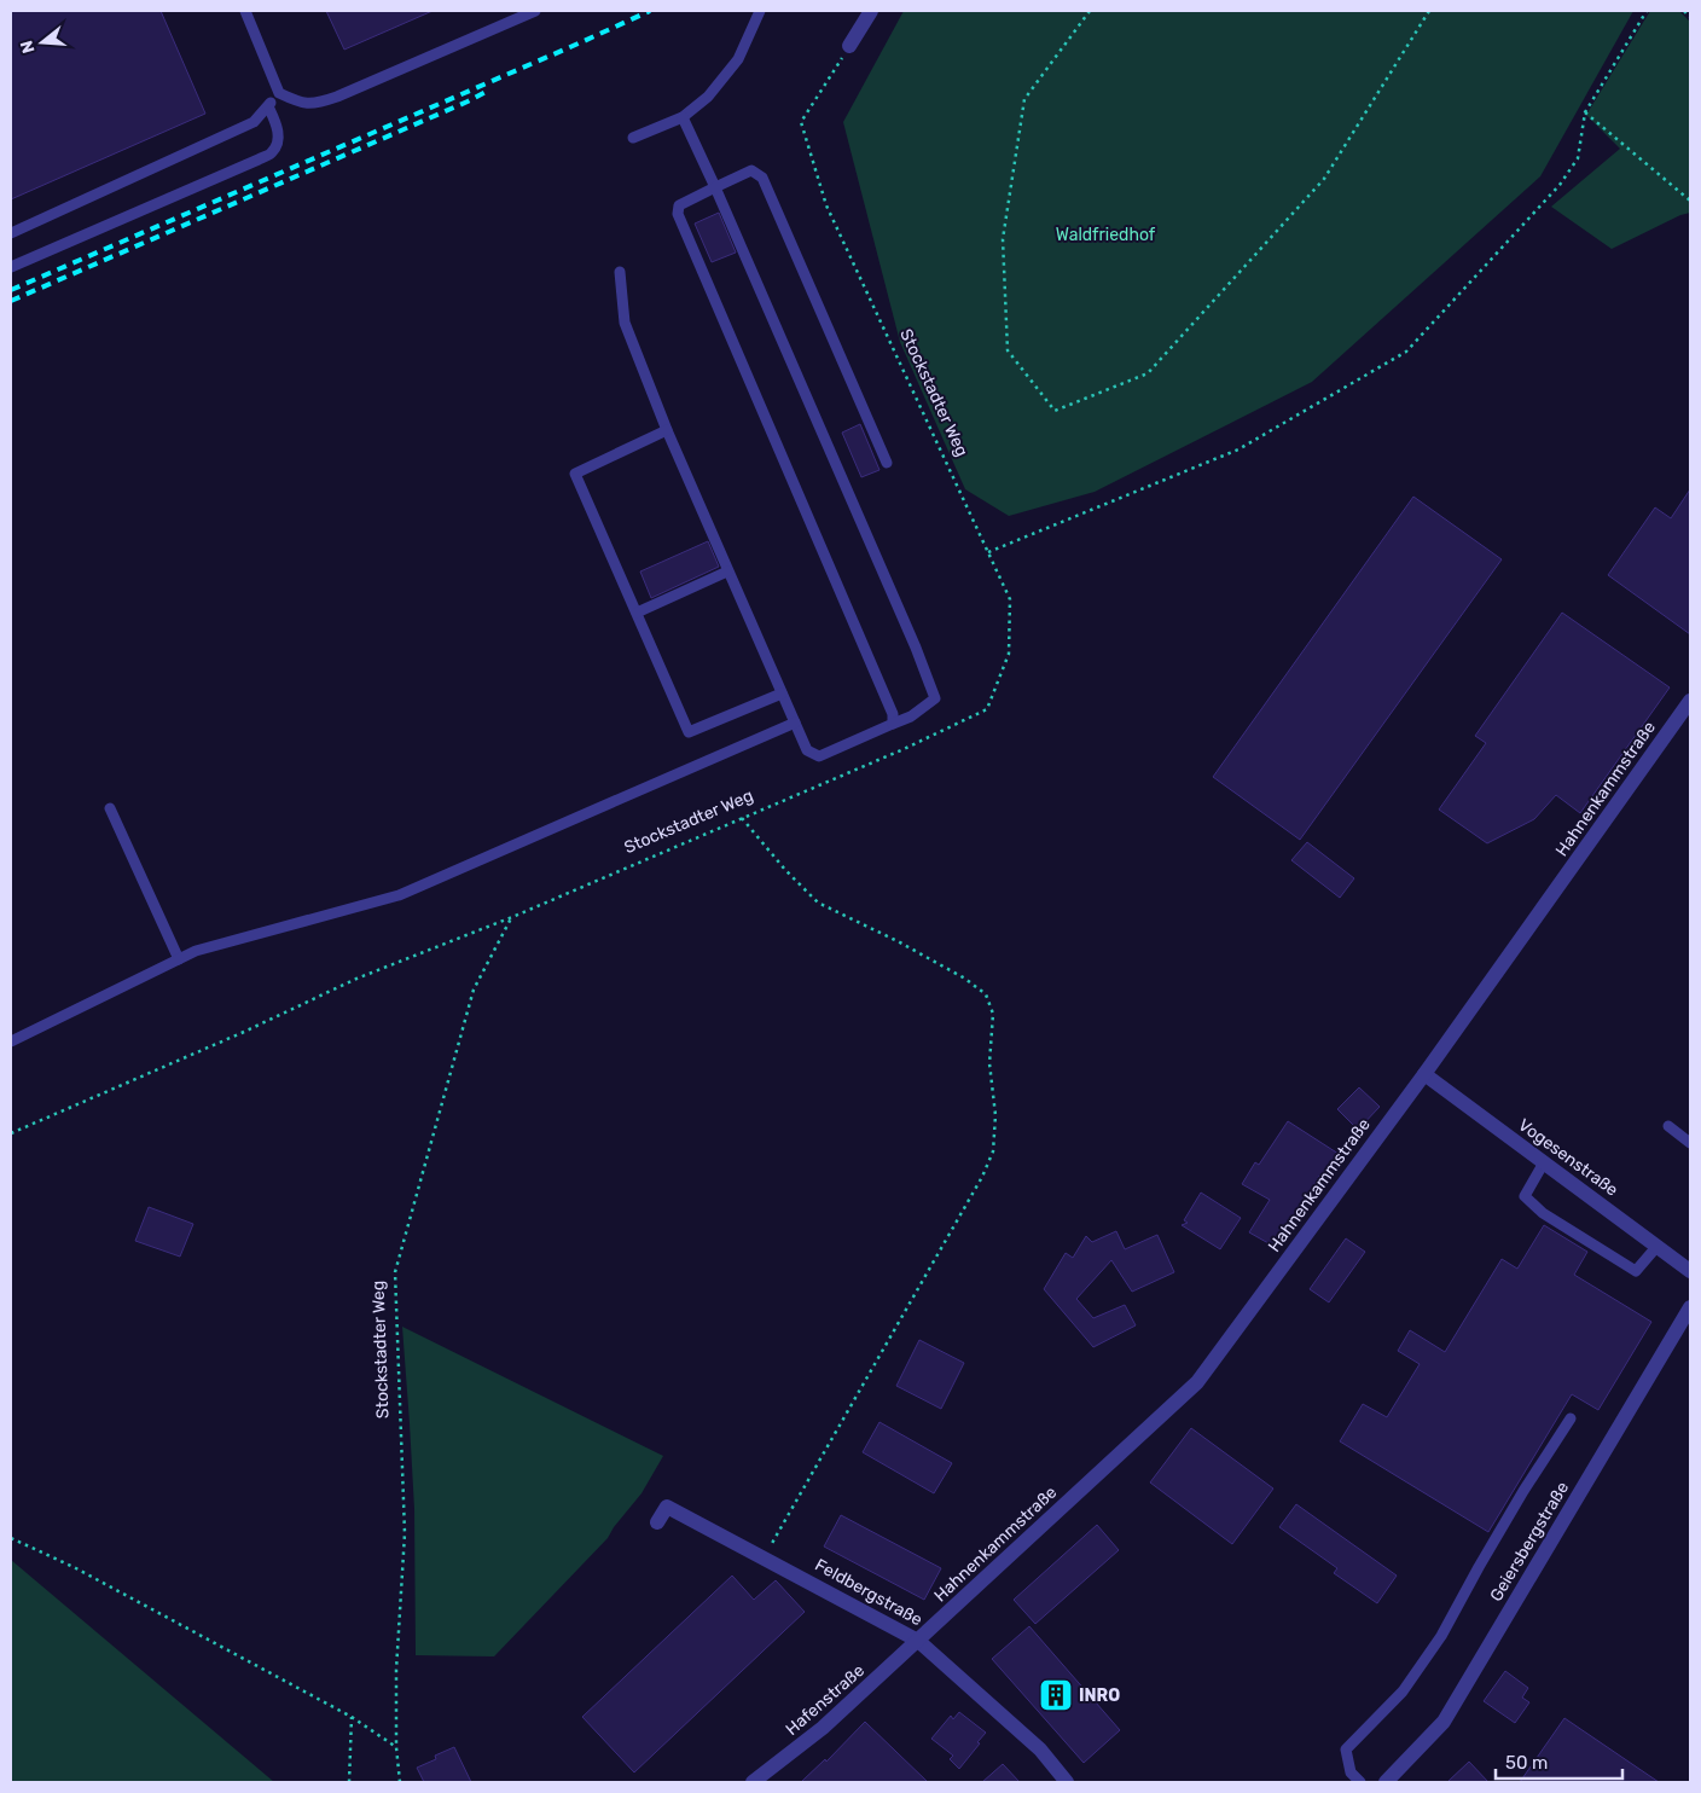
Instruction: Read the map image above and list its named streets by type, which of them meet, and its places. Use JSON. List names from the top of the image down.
{
  "streets": {
    "street": [
      "Hahnenkammstraße",
      "Vogesenstraße",
      "Geiersbergstraße",
      "Feldbergstraße",
      "Hafenstraße"
    ],
    "path": ["Stockstadter Weg"]
  },
  "crossings": [
    ["Hahnenkammstraße", "Vogesenstraße"],
    ["Hahnenkammstraße", "Feldbergstraße"],
    ["Hahnenkammstraße", "Hafenstraße"],
    ["Feldbergstraße", "Hafenstraße"]
  ],
  "parks": ["Waldfriedhof"],
  "places": {
    "building": ["INRO"]
  },
  "scale_bar": "50 m",
  "north": "left"
}
